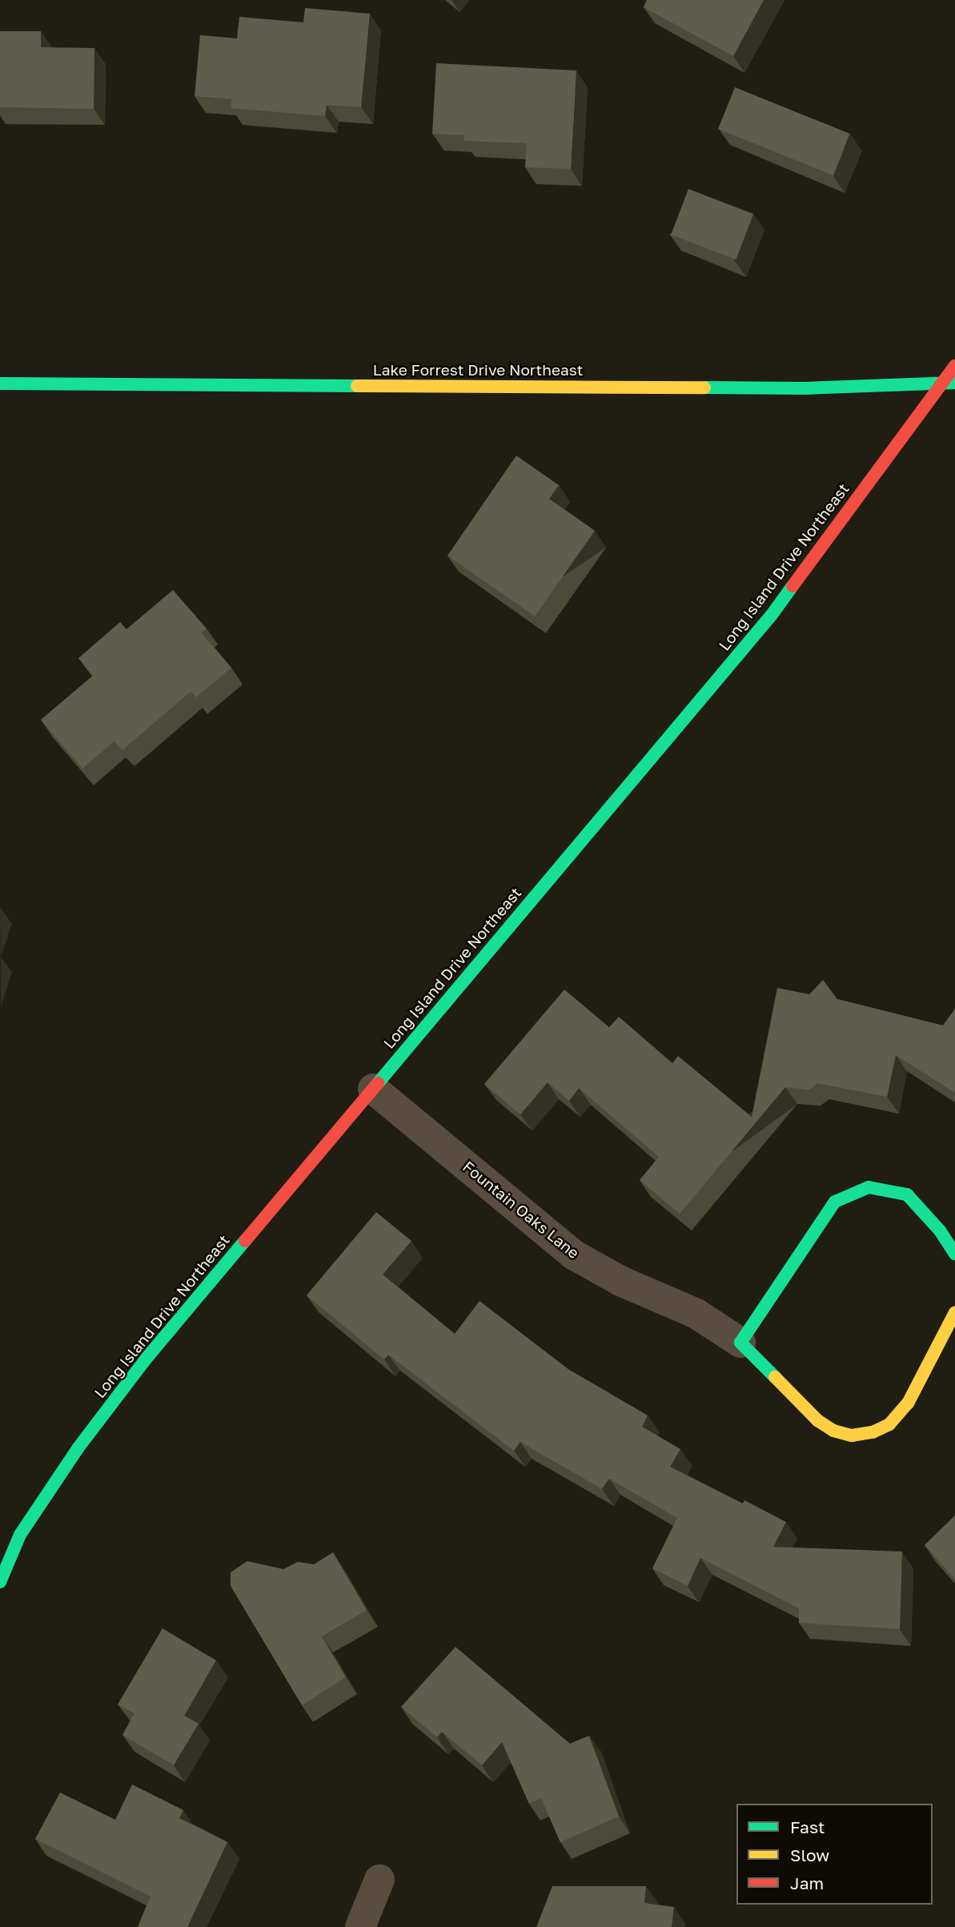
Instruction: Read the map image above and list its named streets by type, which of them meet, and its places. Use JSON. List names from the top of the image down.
{
  "streets": {
    "street": ["Lake Forrest Drive Northeast", "Long Island Drive Northeast", "Fountain Oaks Lane"]
  },
  "crossings": [
    ["Lake Forrest Drive Northeast", "Long Island Drive Northeast"],
    ["Long Island Drive Northeast", "Fountain Oaks Lane"]
  ],
  "legend": ["Fast", "Slow", "Jam"]
}
